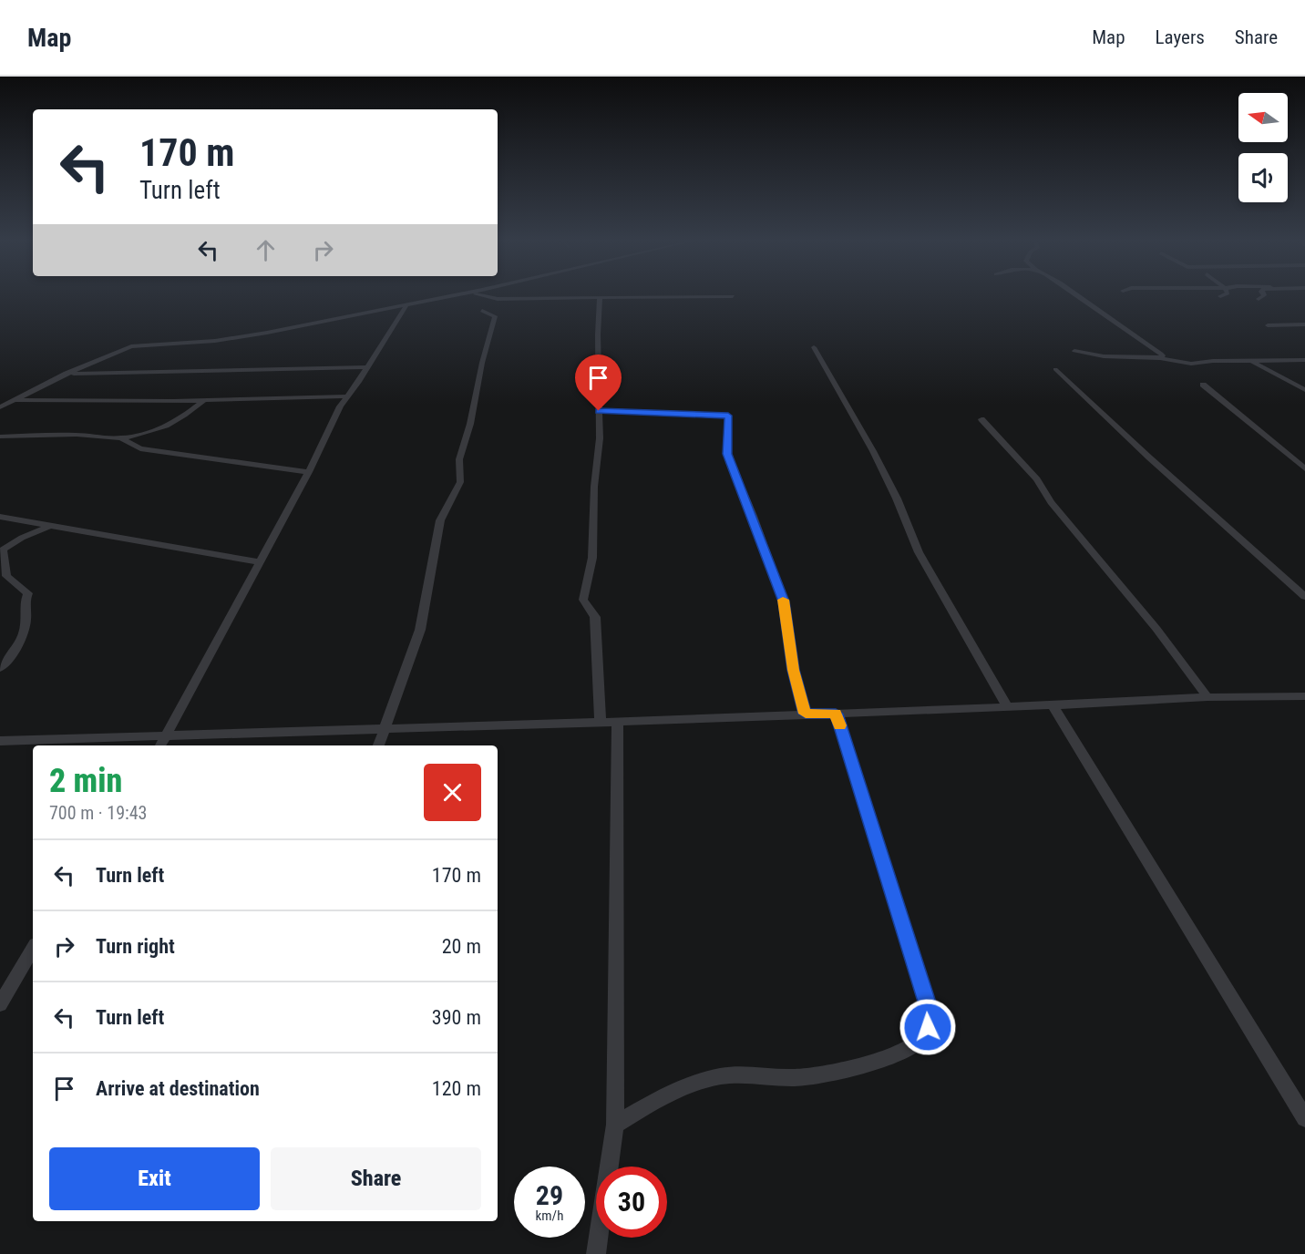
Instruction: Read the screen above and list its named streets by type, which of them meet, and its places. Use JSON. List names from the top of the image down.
{
  "north": "left",
  "page": {
    "header": "Map",
    "nav": ["Map", "Layers", "Share"],
    "turn": ["170 m", "Turn left"],
    "heading": ["2 min", "700 m · 19:43"],
    "list": [
      {
        "name": "Turn left",
        "value": "170 m"
      },
      {
        "name": "Turn right",
        "value": "20 m"
      },
      {
        "name": "Turn left",
        "value": "390 m"
      },
      {
        "name": "Arrive at destination",
        "value": "120 m"
      }
    ],
    "buttons": ["Exit", "Share"],
    "speed": "29 km/h",
    "limit": "30"
  }
}
